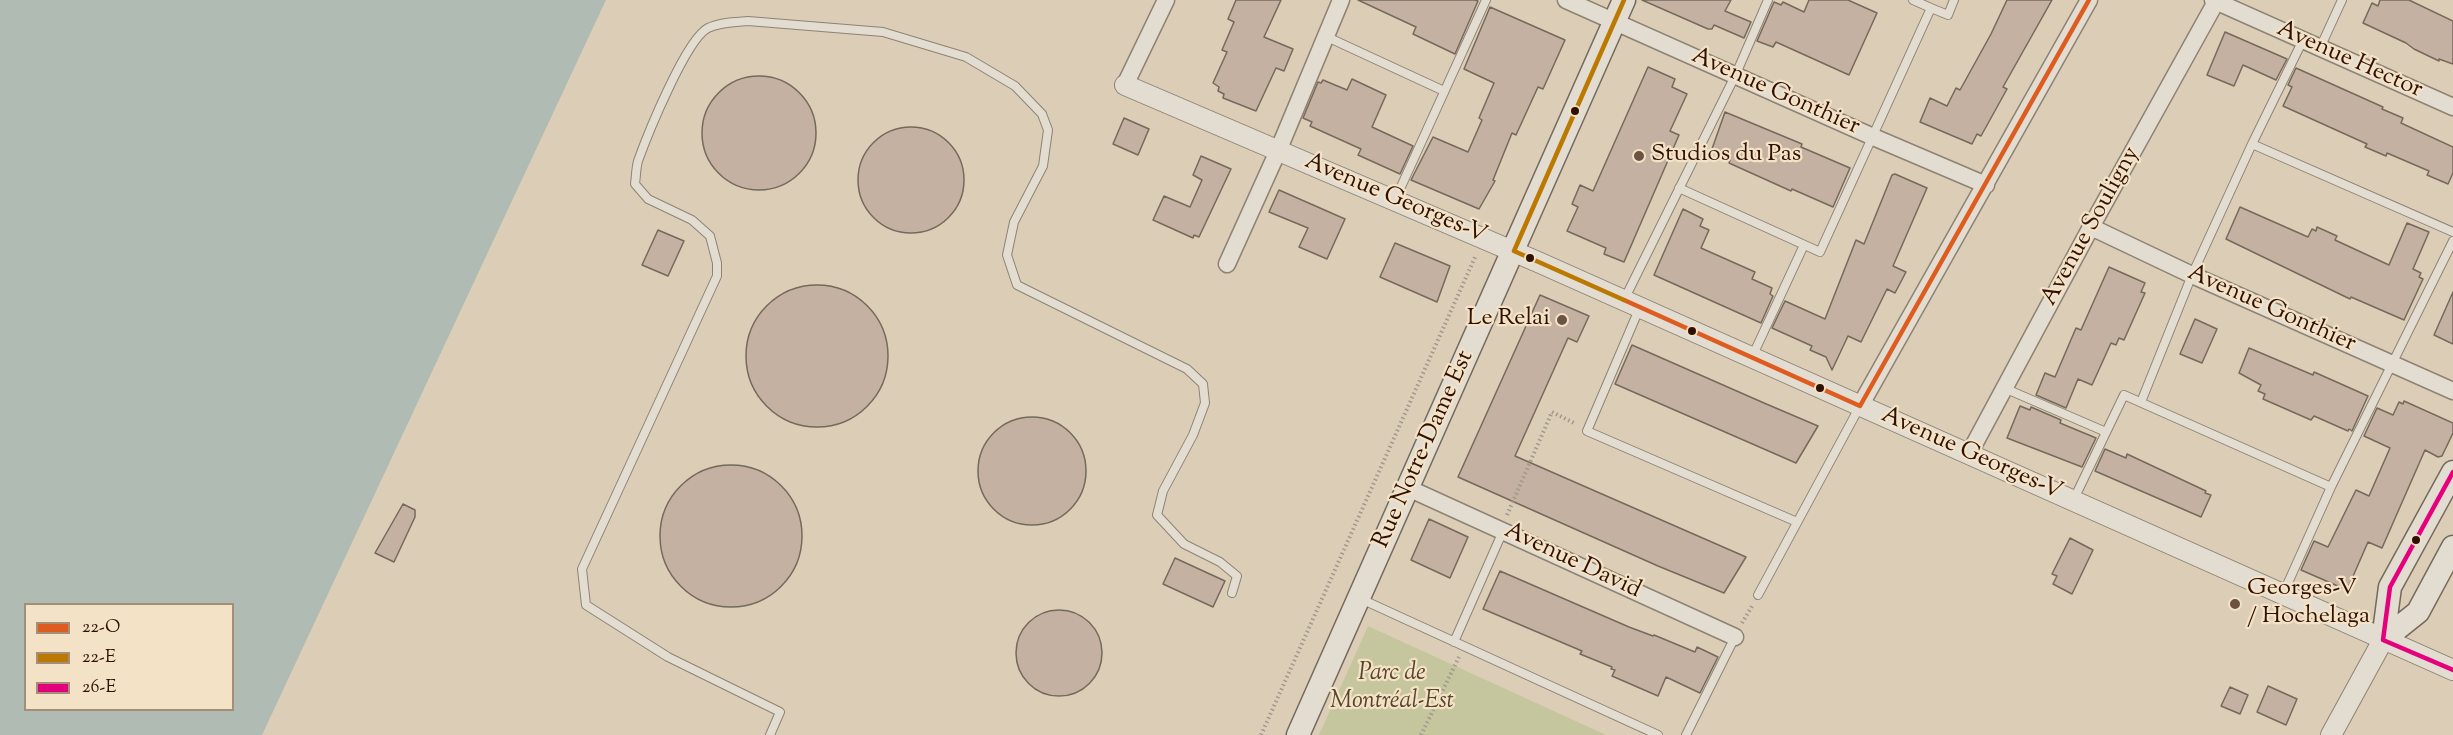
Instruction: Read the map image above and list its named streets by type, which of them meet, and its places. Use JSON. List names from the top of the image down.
{
  "streets": {
    "main road": ["Rue Notre-Dame Est"],
    "street": [
      "Avenue Hector",
      "Avenue Gonthier",
      "Avenue Georges-V",
      "Avenue Souligny",
      "Avenue David"
    ]
  },
  "crossings": [
    ["Avenue Hector", "Avenue Souligny"],
    ["Avenue Gonthier", "Avenue Souligny"],
    ["Avenue Gonthier", "Rue Notre-Dame Est"],
    ["Avenue Georges-V", "Avenue Souligny"],
    ["Avenue Georges-V", "Rue Notre-Dame Est"],
    ["Rue Notre-Dame Est", "Avenue David"]
  ],
  "parks": ["Parc de Montréal-Est"],
  "places": ["Studios du Pas", "Le Relai", "Georges-V / Hochelaga"],
  "lines": ["transit line 22-O", "transit line 22-E", "transit line 26-E"],
  "legend": ["22-O", "22-E", "26-E"]
}
